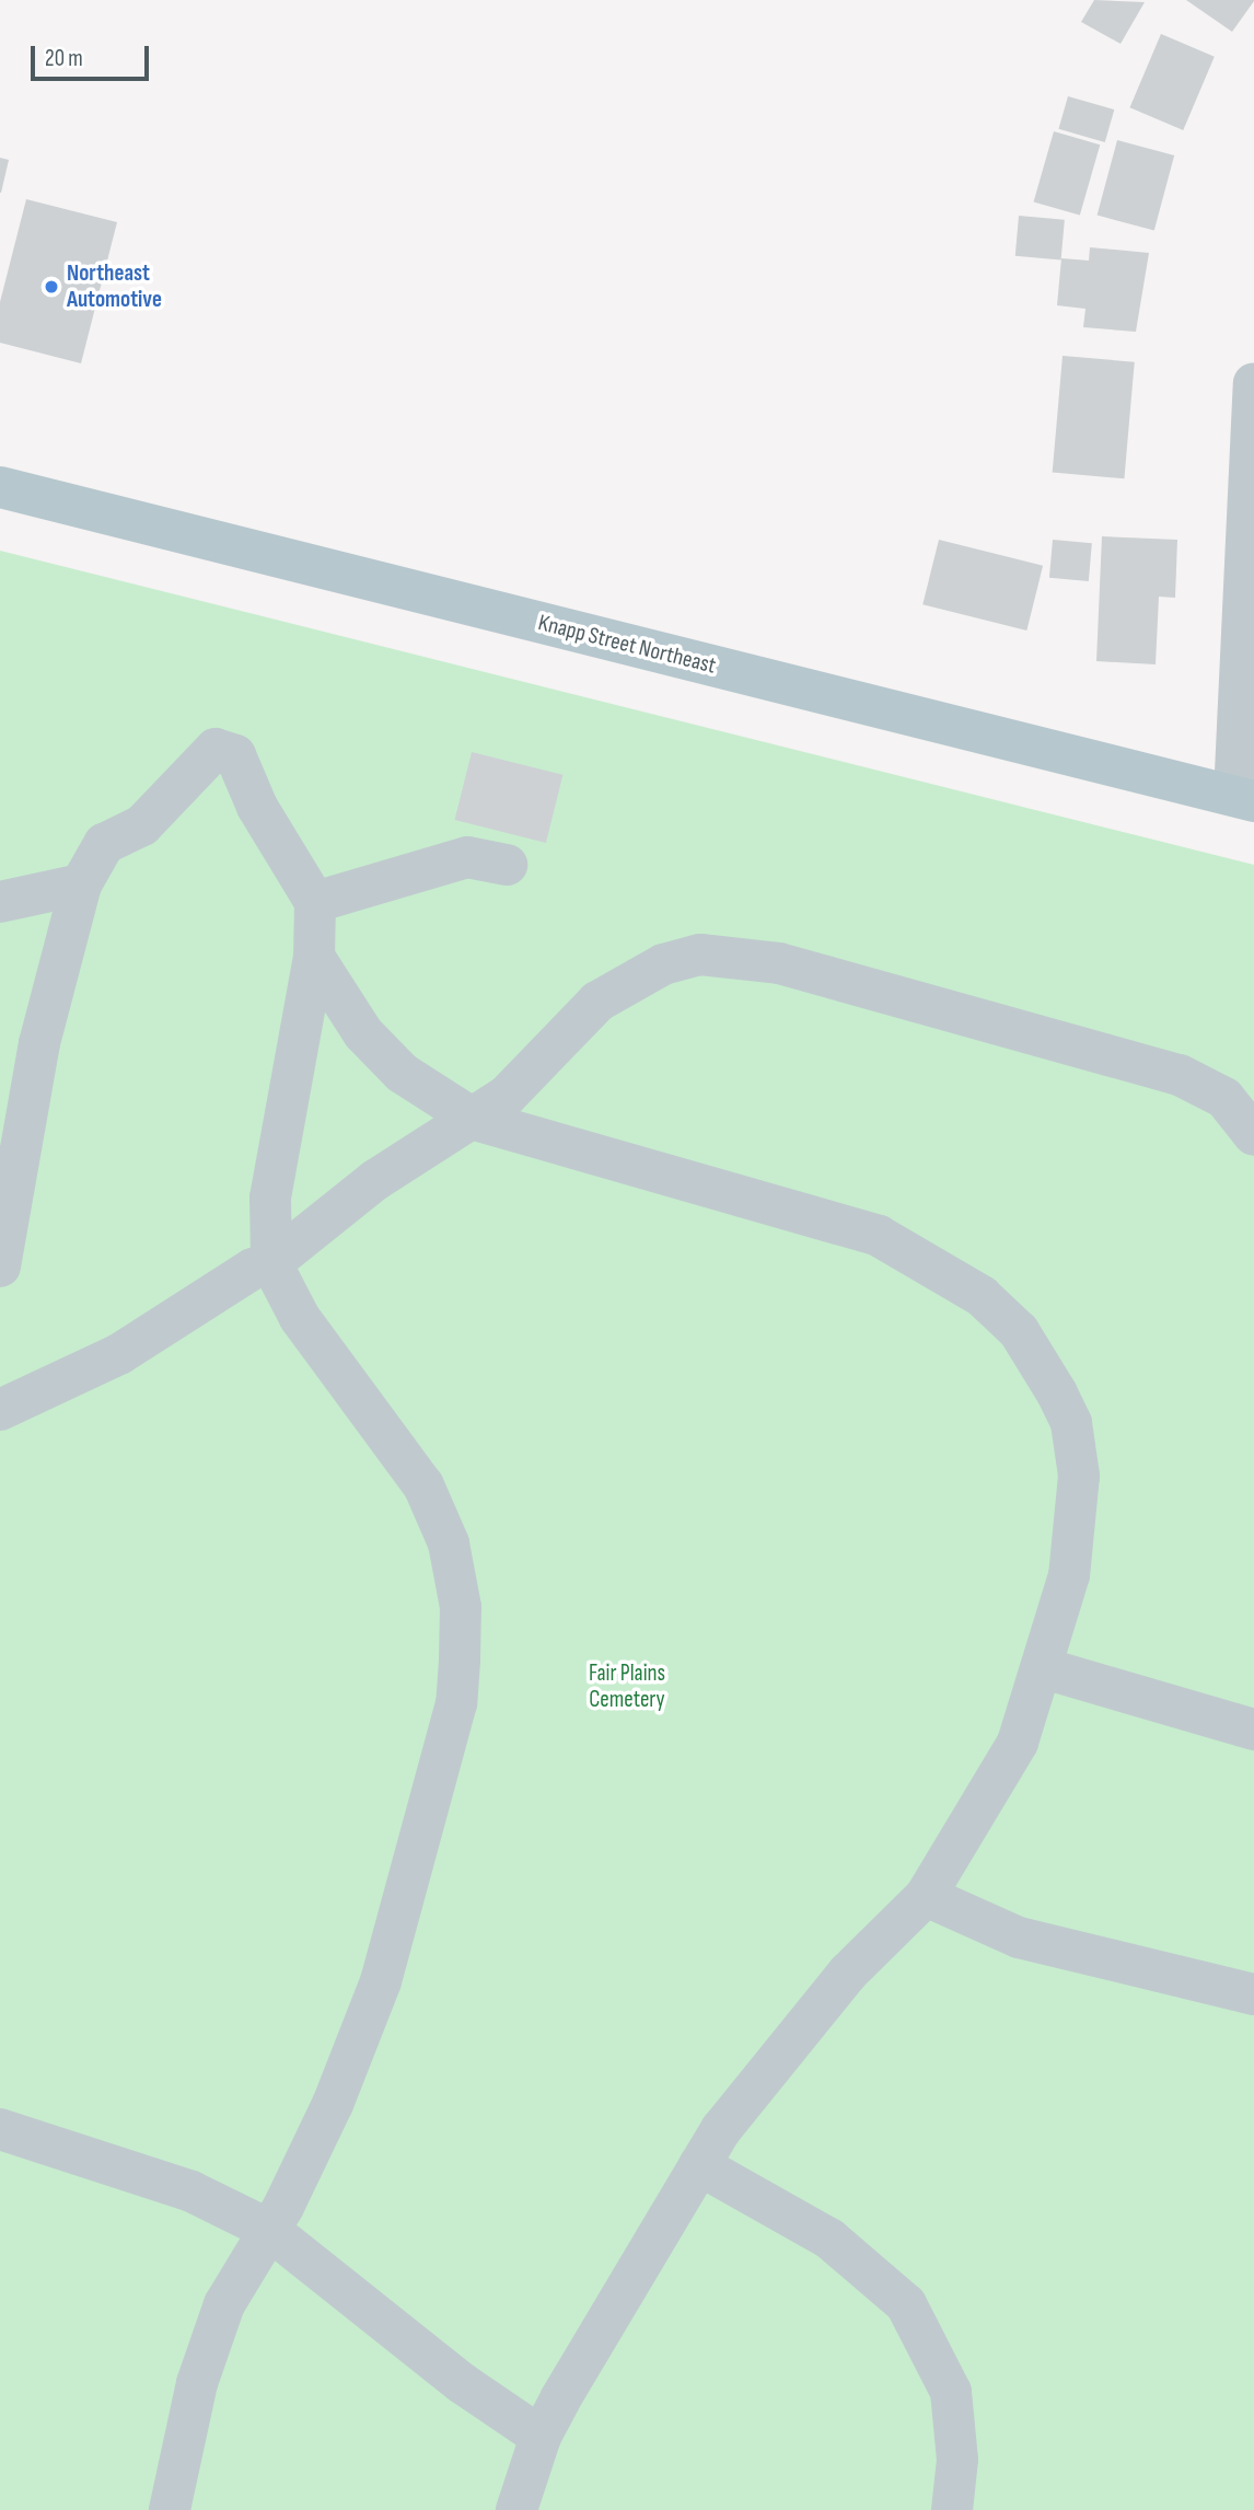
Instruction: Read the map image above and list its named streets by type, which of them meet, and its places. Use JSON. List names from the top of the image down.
{
  "streets": {
    "main road": ["Knapp Street Northeast"]
  },
  "parks": ["Fair Plains Cemetery"],
  "places": ["Northeast Automotive"],
  "scale_bar": "20 m"
}
